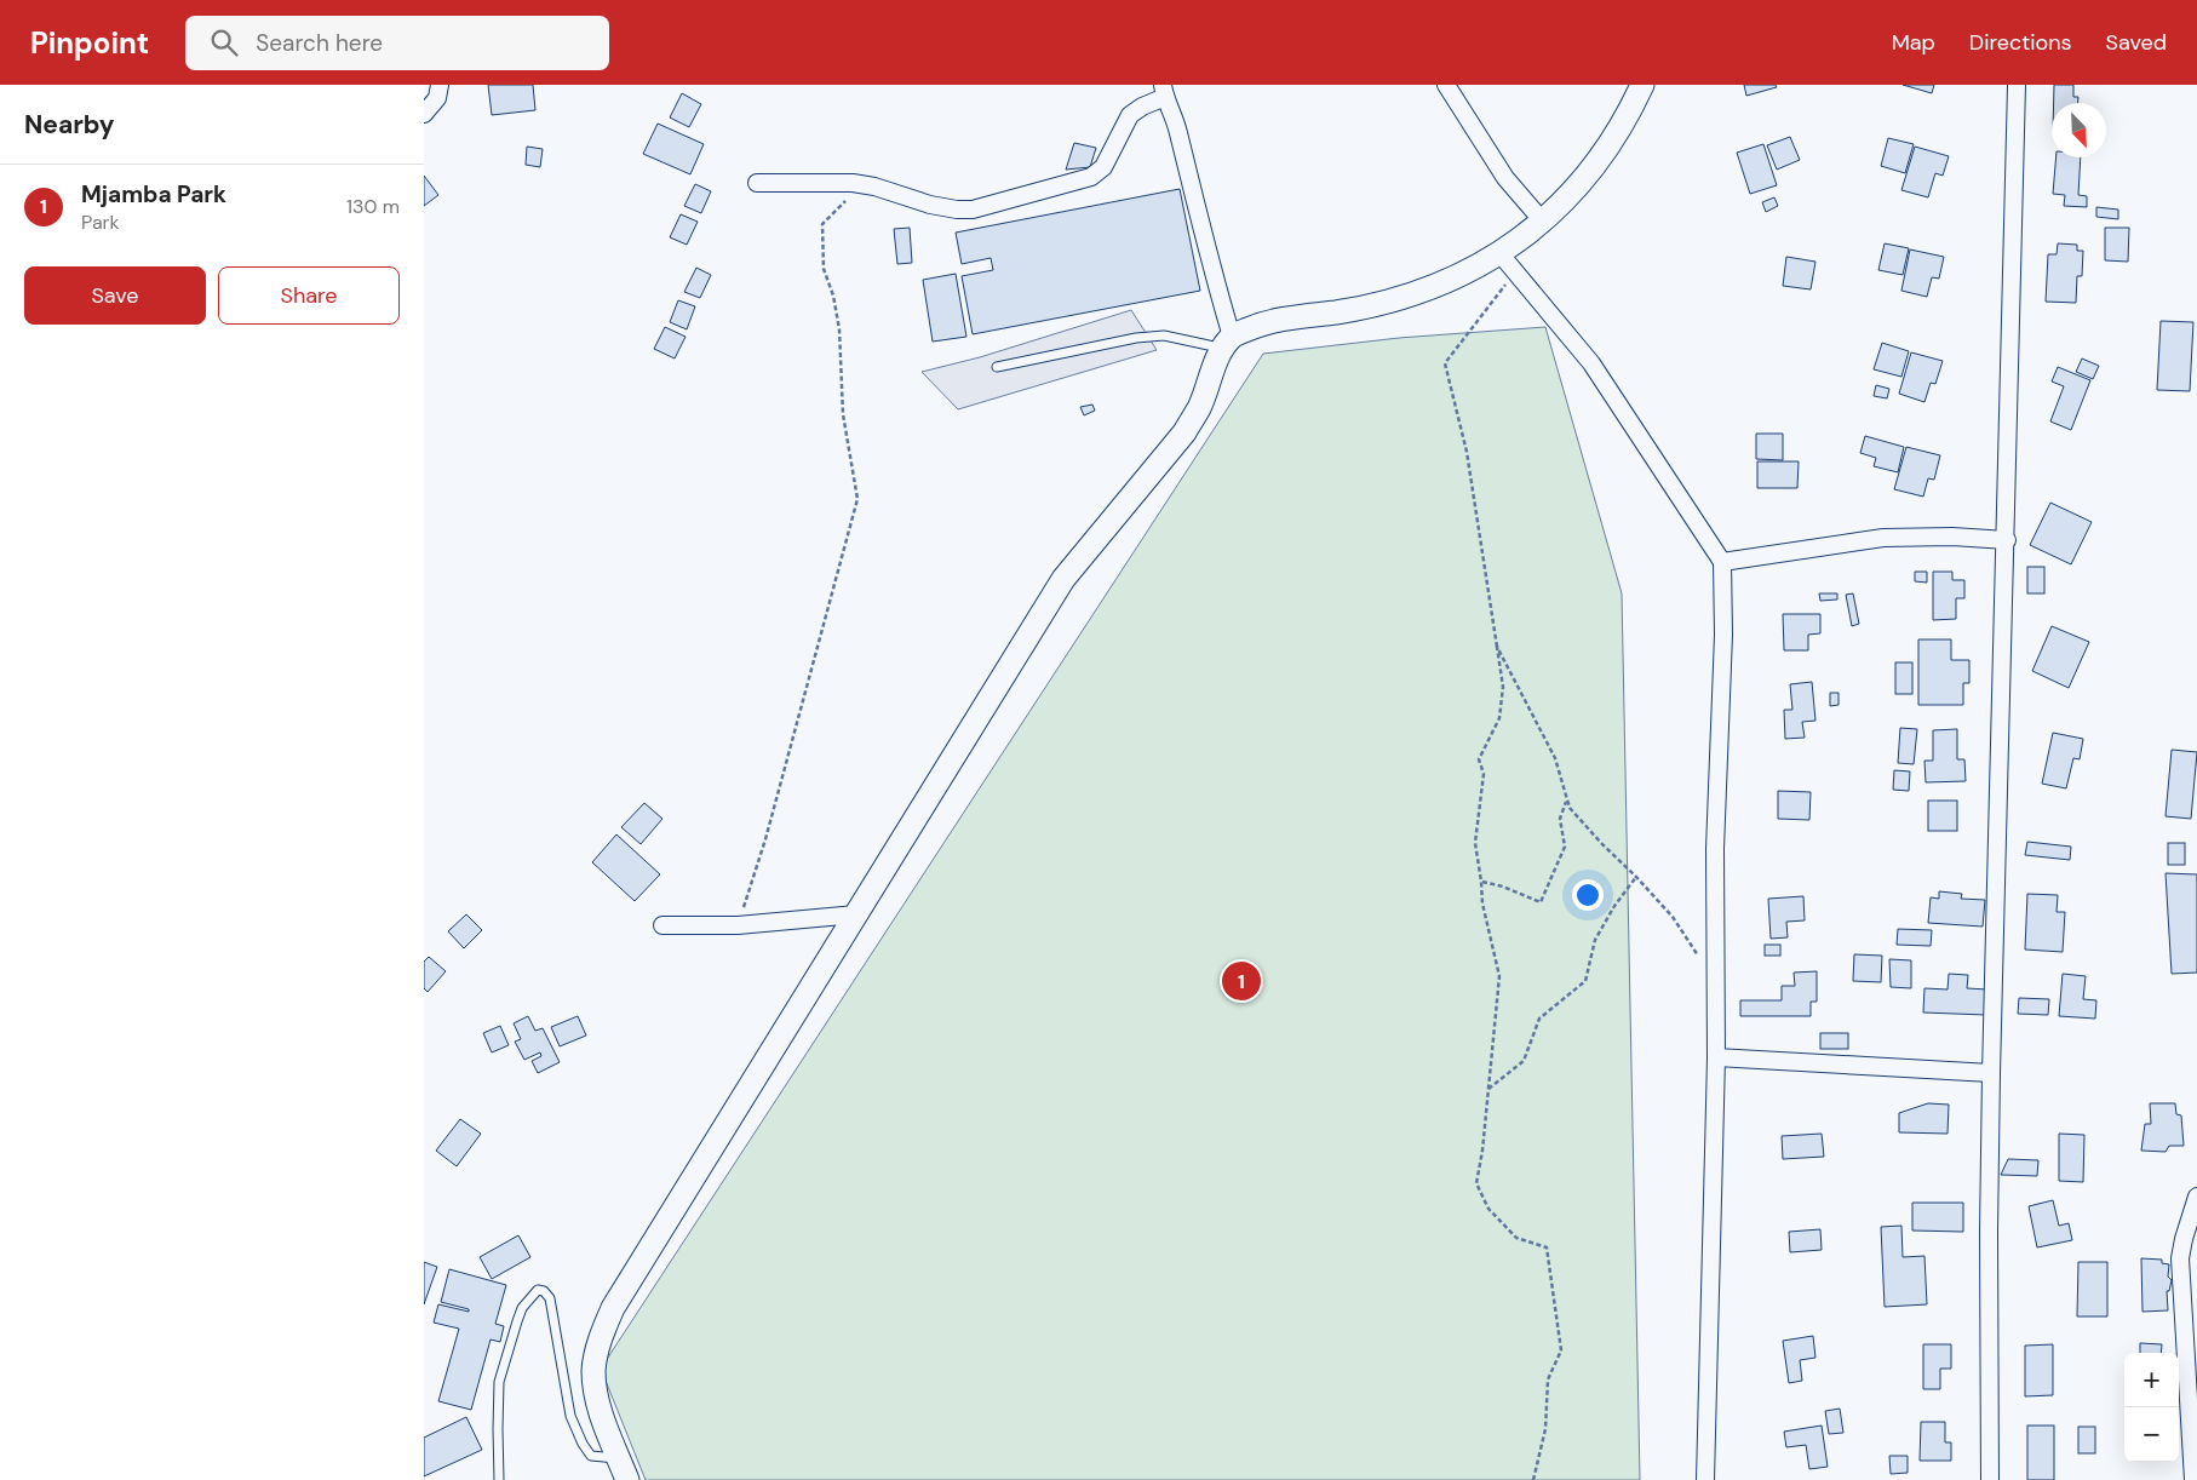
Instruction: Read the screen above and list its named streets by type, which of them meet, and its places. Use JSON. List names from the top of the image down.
{
  "north": "bottom right",
  "page": {
    "header": "Pinpoint",
    "search": "Search here",
    "nav": ["Map", "Directions", "Saved"],
    "heading": "Nearby",
    "list": [
      {
        "mark": "1",
        "name": "Mjamba Park",
        "note": "Park",
        "value": "130 m"
      }
    ],
    "buttons": ["Save", "Share"],
    "pins": "1",
    "map_buttons": ["+", "−"]
  }
}
